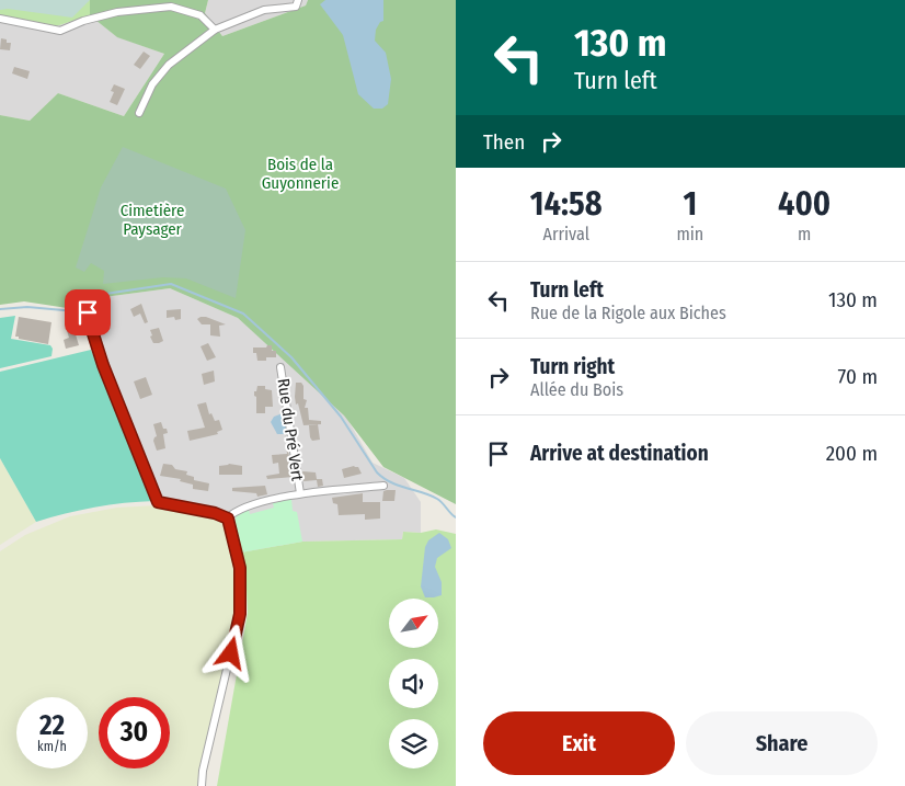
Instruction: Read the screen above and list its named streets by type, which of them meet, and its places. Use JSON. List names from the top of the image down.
{
  "streets": {
    "street": ["Rue du Pré Vert"]
  },
  "parks": ["Bois de la Guyonnerie", "Cimetière Paysager"],
  "north": "top right",
  "page": {
    "turn": ["130 m", "Turn left"],
    "then": "Then",
    "eta": [
      "14:58",
      "Arrival",
      "1",
      "min",
      "400",
      "m"
    ],
    "list": [
      {
        "name": "Turn left",
        "note": "Rue de la Rigole aux Biches",
        "value": "130 m"
      },
      {
        "name": "Turn right",
        "note": "Allée du Bois",
        "value": "70 m"
      },
      {
        "name": "Arrive at destination",
        "value": "200 m"
      }
    ],
    "speed": "22 km/h",
    "limit": "30",
    "buttons": ["Exit", "Share"]
  }
}
